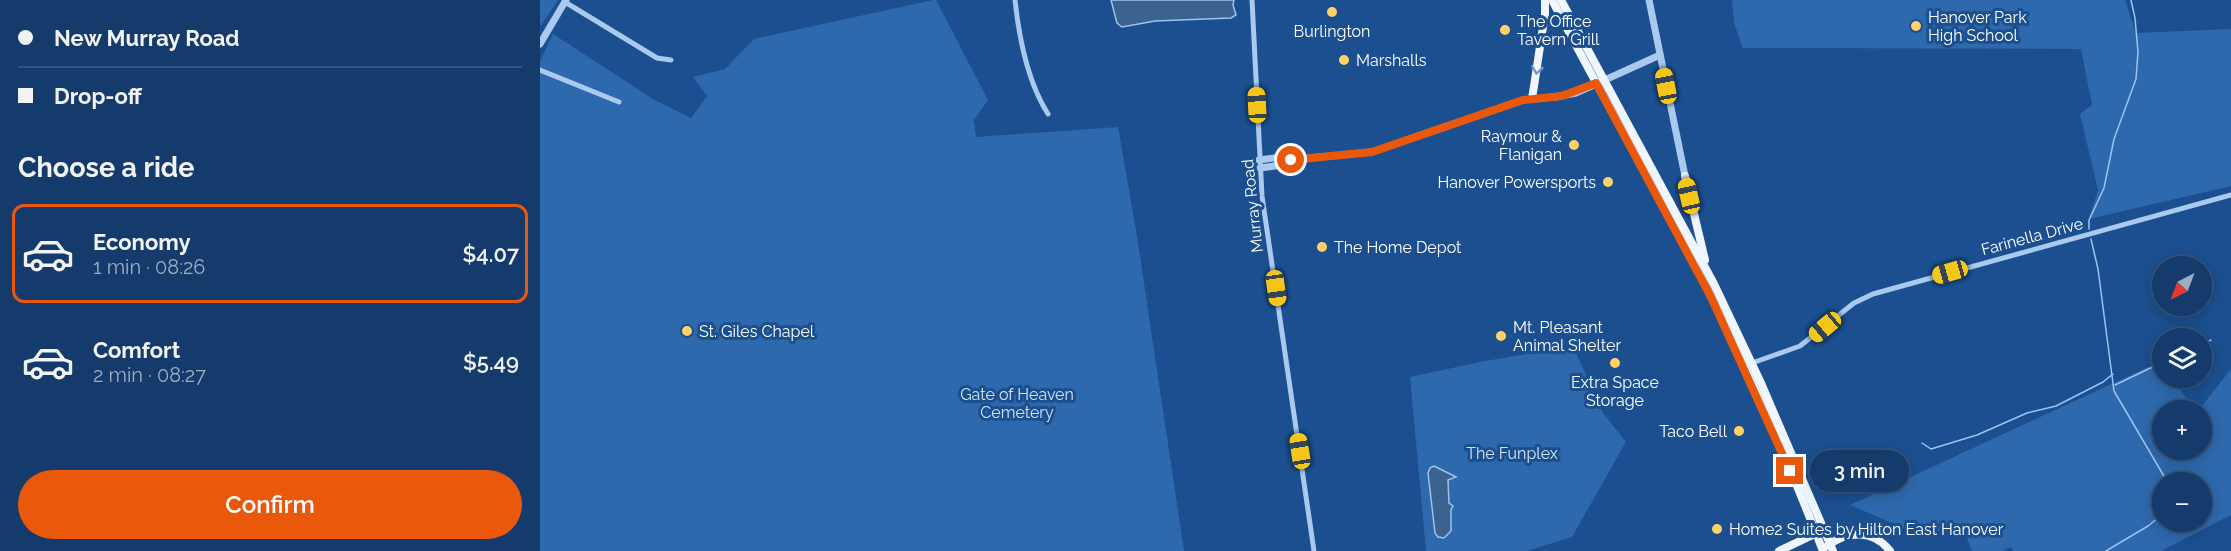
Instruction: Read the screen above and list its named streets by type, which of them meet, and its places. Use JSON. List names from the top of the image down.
{
  "streets": {
    "street": ["Murray Road", "Farinella Drive"]
  },
  "parks": ["Gate of Heaven Cemetery", "The Funplex"],
  "places": [
    "Burlington",
    "Hanover Park High School",
    "The Office Tavern Grill",
    "Marshalls",
    "Raymour & Flanigan",
    "Hanover Powersports",
    "The Home Depot",
    "St. Giles Chapel",
    "Mt. Pleasant Animal Shelter",
    "Extra Space Storage",
    "Taco Bell",
    "Home2 Suites by Hilton East Hanover"
  ],
  "north": "bottom left",
  "page": {
    "banner": ["New Murray Road", "Drop-off"],
    "heading": "Choose a ride",
    "list": [
      {
        "name": "Economy",
        "note": "1 min · 08:26",
        "value": "$4.07"
      },
      {
        "name": "Comfort",
        "note": "2 min · 08:27",
        "value": "$5.49"
      }
    ],
    "map_buttons": ["+", "−"],
    "bubble": "3 min",
    "buttons": "Confirm"
  }
}
